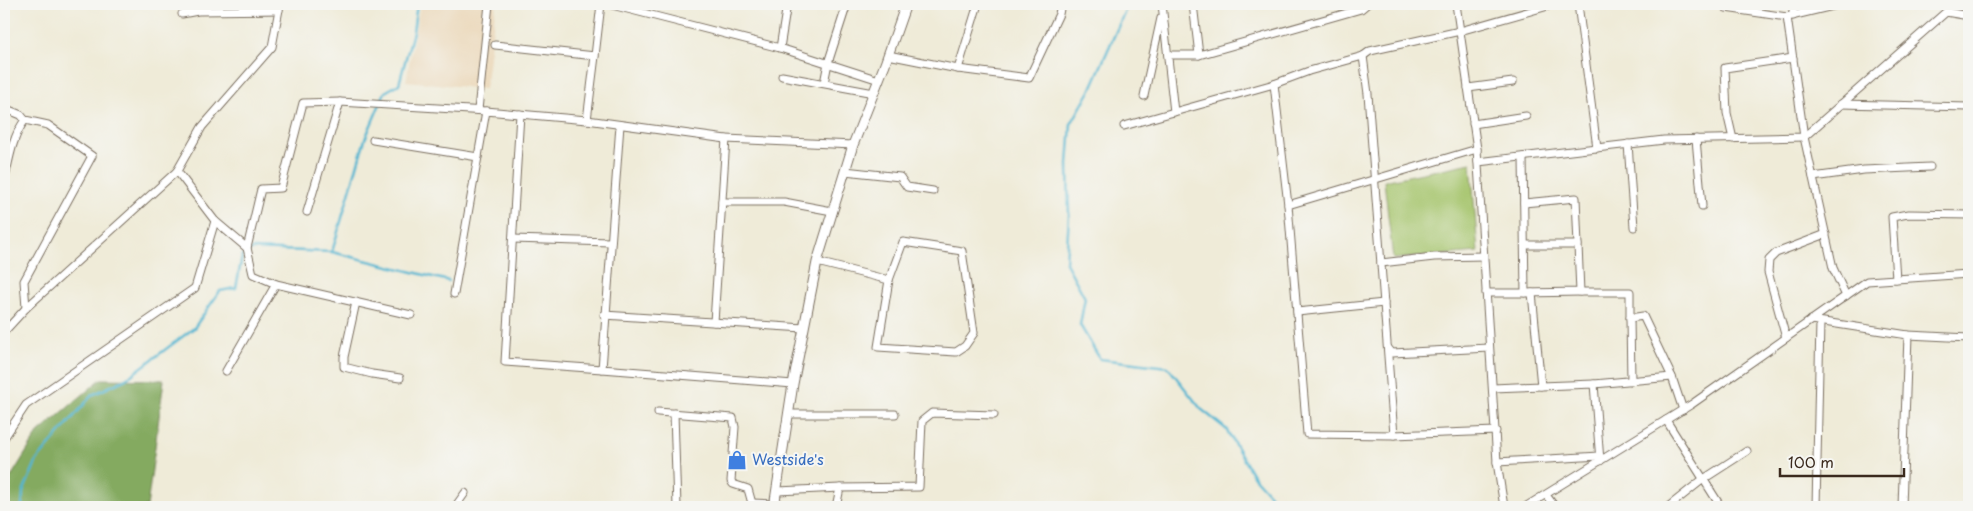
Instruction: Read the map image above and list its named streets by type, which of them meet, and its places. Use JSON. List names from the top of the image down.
{
  "places": {
    "shop": ["Westside's"]
  },
  "scale_bar": "100 m"
}
